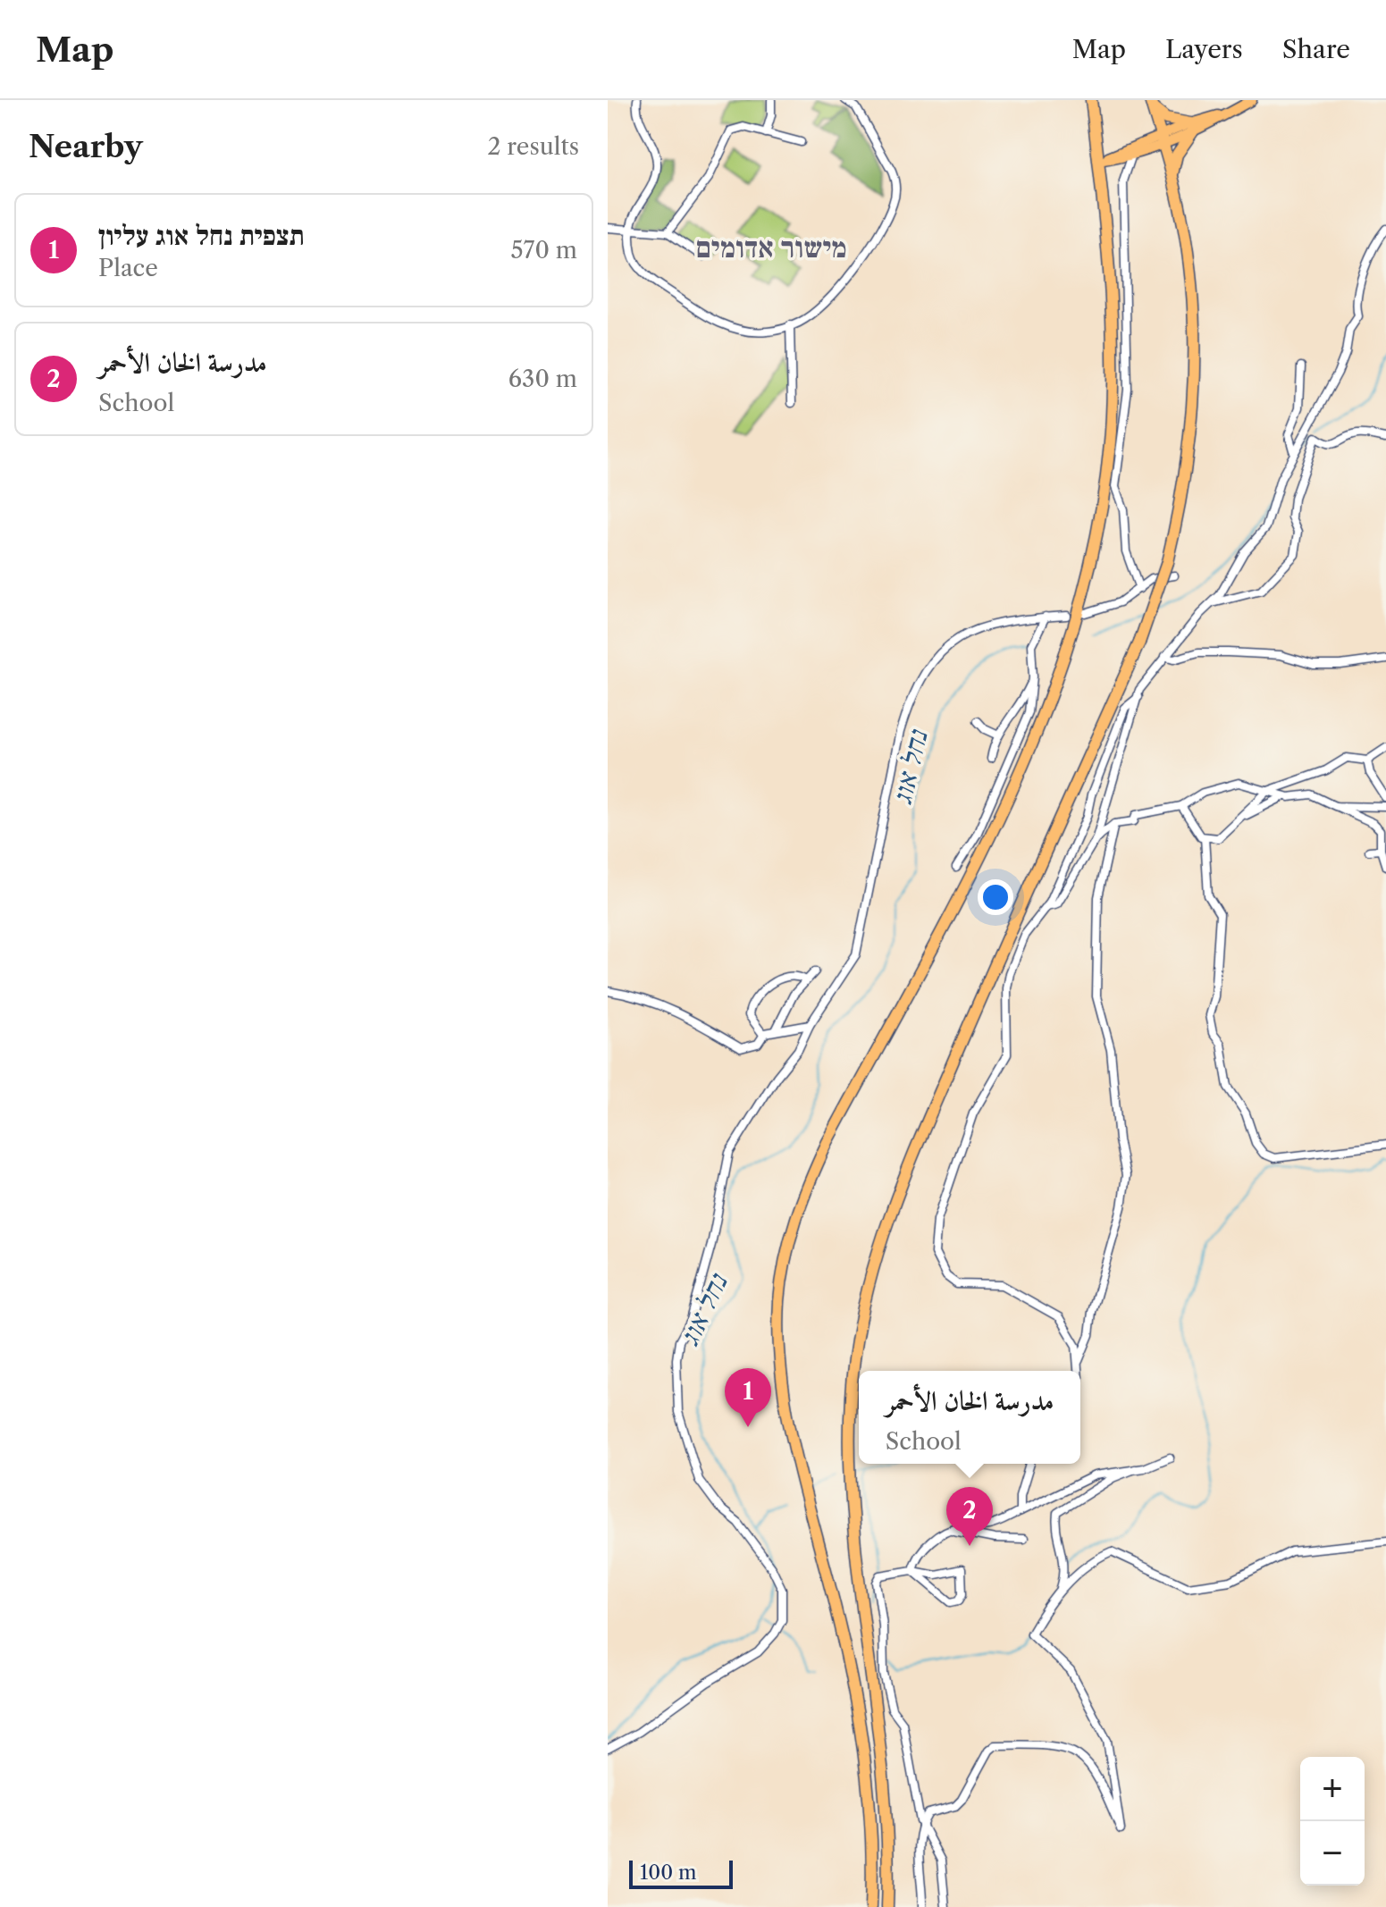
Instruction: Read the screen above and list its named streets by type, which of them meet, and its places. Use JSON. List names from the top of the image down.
{
  "districts": ["מישור אדומים"],
  "water": ["נחל אוג"],
  "scale_bar": "100 m",
  "page": {
    "header": "Map",
    "nav": ["Map", "Layers", "Share"],
    "heading": ["Nearby", "2 results"],
    "list": [
      {
        "mark": "1",
        "name": "תצפית נחל אוג עליון",
        "note": "Place",
        "value": "570 m"
      },
      {
        "mark": "2",
        "name": "مدرسة الخان الأحمر",
        "note": "School",
        "value": "630 m"
      }
    ],
    "pins": ["1", "2"],
    "popup": ["مدرسة الخان الأحمر", "School"],
    "map_buttons": ["+", "−"],
    "scale": "100 m"
  }
}
